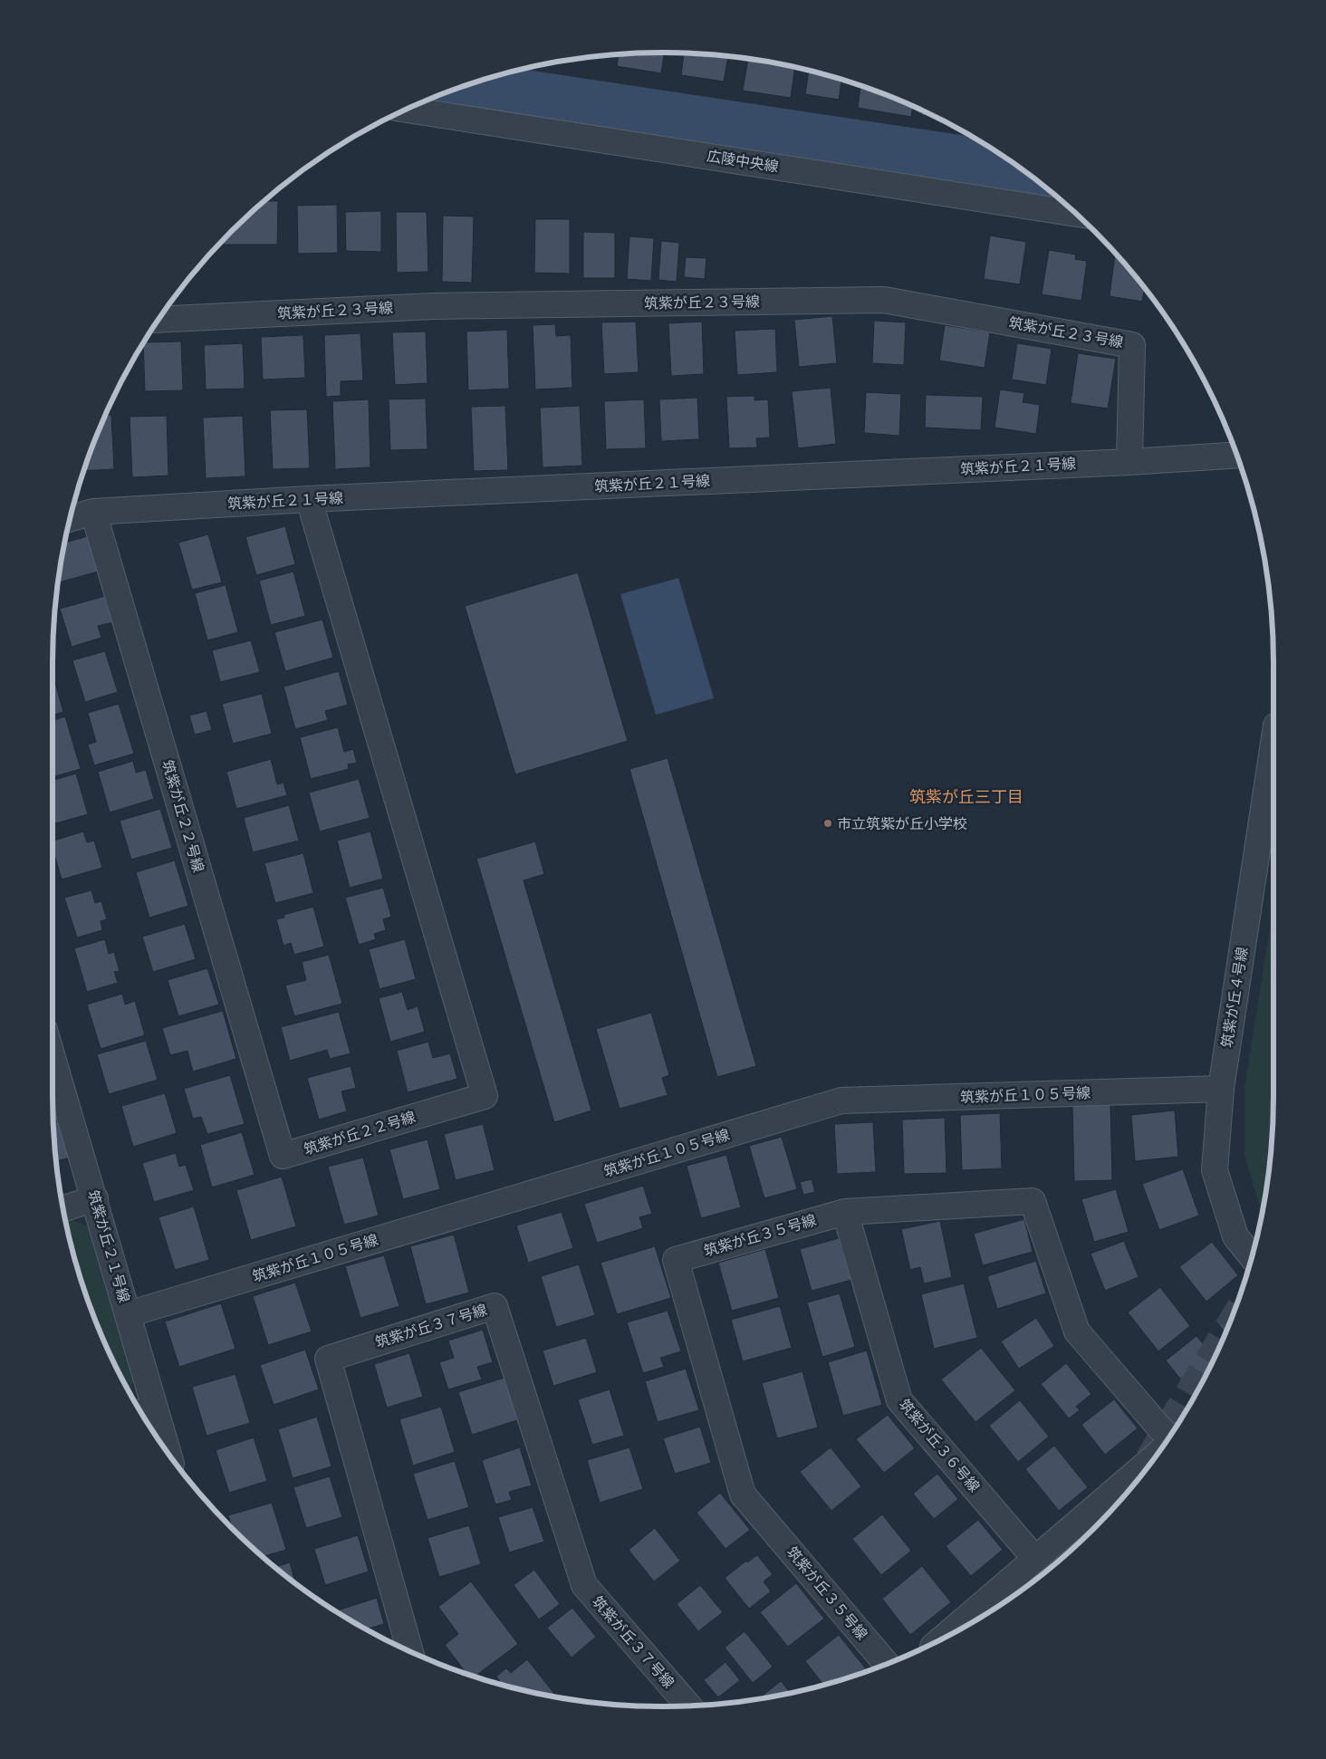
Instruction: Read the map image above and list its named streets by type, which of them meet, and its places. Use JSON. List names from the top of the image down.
{
  "streets": {
    "street": [
      "広陵中央線",
      "筑紫が丘２３号線",
      "筑紫が丘２１号線",
      "筑紫が丘２２号線",
      "筑紫が丘４号線",
      "筑紫が丘１０５号線",
      "筑紫が丘３５号線",
      "筑紫が丘３７号線",
      "筑紫が丘３６号線"
    ]
  },
  "crossings": [
    ["筑紫が丘２３号線", "筑紫が丘２１号線"],
    ["筑紫が丘２１号線", "筑紫が丘２２号線"],
    ["筑紫が丘２１号線", "筑紫が丘１０５号線"],
    ["筑紫が丘４号線", "筑紫が丘１０５号線"],
    ["筑紫が丘３５号線", "筑紫が丘３６号線"]
  ],
  "districts": ["筑紫が丘三丁目"],
  "places": ["市立筑紫が丘小学校"]
}
